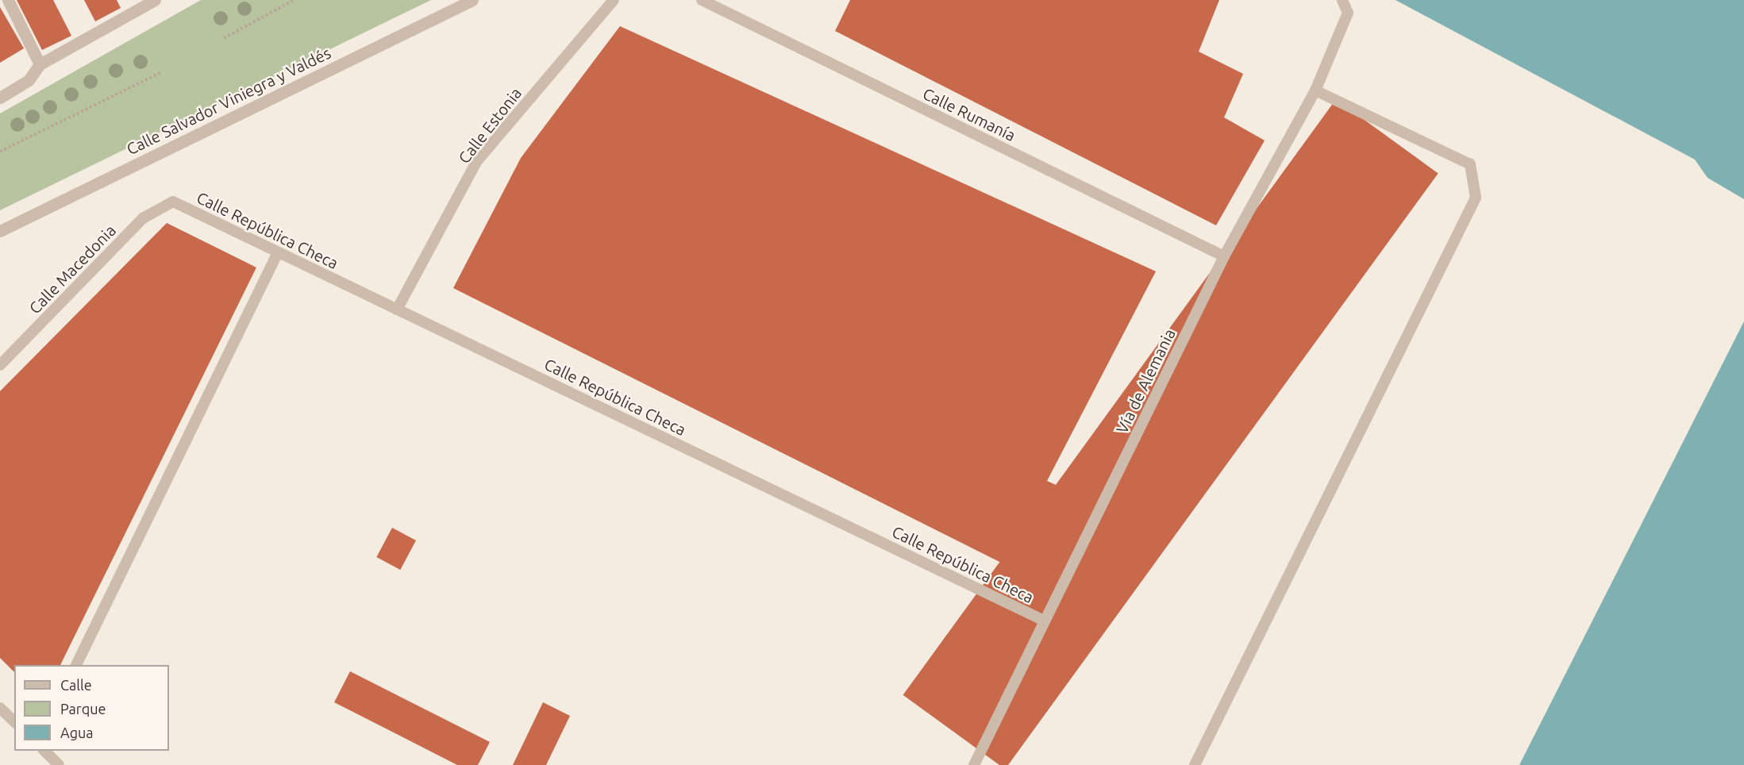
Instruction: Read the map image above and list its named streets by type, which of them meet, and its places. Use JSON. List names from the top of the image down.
{
  "streets": {
    "street": ["Calle Salvador Viniegra y Valdés"],
    "lane": [
      "Calle Rumanía",
      "Calle Estonia",
      "Calle República Checa",
      "Calle Macedonia",
      "Vía de Alemania"
    ]
  },
  "crossings": [
    ["Calle Rumanía", "Vía de Alemania"],
    ["Calle Estonia", "Calle República Checa"],
    ["Calle República Checa", "Calle Macedonia"],
    ["Calle República Checa", "Vía de Alemania"]
  ],
  "legend": ["Calle", "Parque", "Agua"]
}
